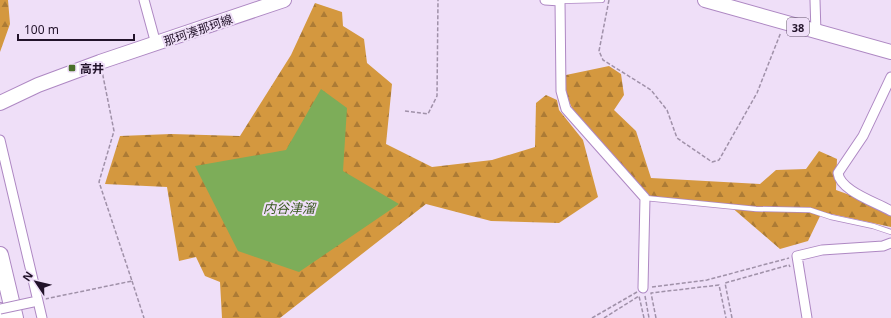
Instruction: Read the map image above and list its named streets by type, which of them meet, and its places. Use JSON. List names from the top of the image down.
{
  "streets": {
    "main road": ["38", "那珂湊那珂線"]
  },
  "water": ["内谷津溜"],
  "places": {
    "transit": ["高井"]
  },
  "scale_bar": "100 m",
  "north": "top left"
}
